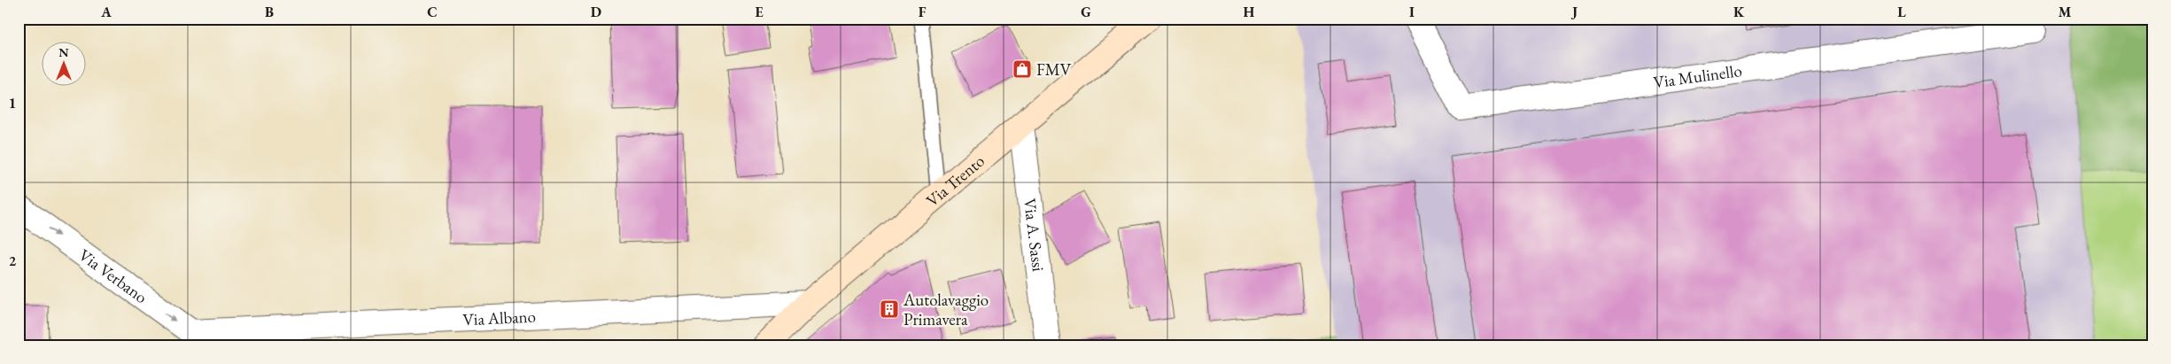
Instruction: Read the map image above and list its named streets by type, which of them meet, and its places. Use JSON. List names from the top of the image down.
{
  "streets": {
    "street": [
      "Via Mulinello",
      "Via Trento",
      "Via A. Sassi",
      "Via Verbano",
      "Via Albano"
    ]
  },
  "crossings": [
    ["Via Trento", "Via A. Sassi"],
    ["Via Trento", "Via Albano"],
    ["Via Verbano", "Via Albano"]
  ],
  "one_way": ["Via Verbano"],
  "places": {
    "shop": ["FMV"],
    "building": ["Autolavaggio Primavera"]
  },
  "north": "top",
  "grid": {
    "columns": [
      "A",
      "B",
      "C",
      "D",
      "E",
      "F",
      "G",
      "H",
      "I",
      "J",
      "K",
      "L",
      "M"
    ],
    "rows": ["1", "2"]
  }
}
